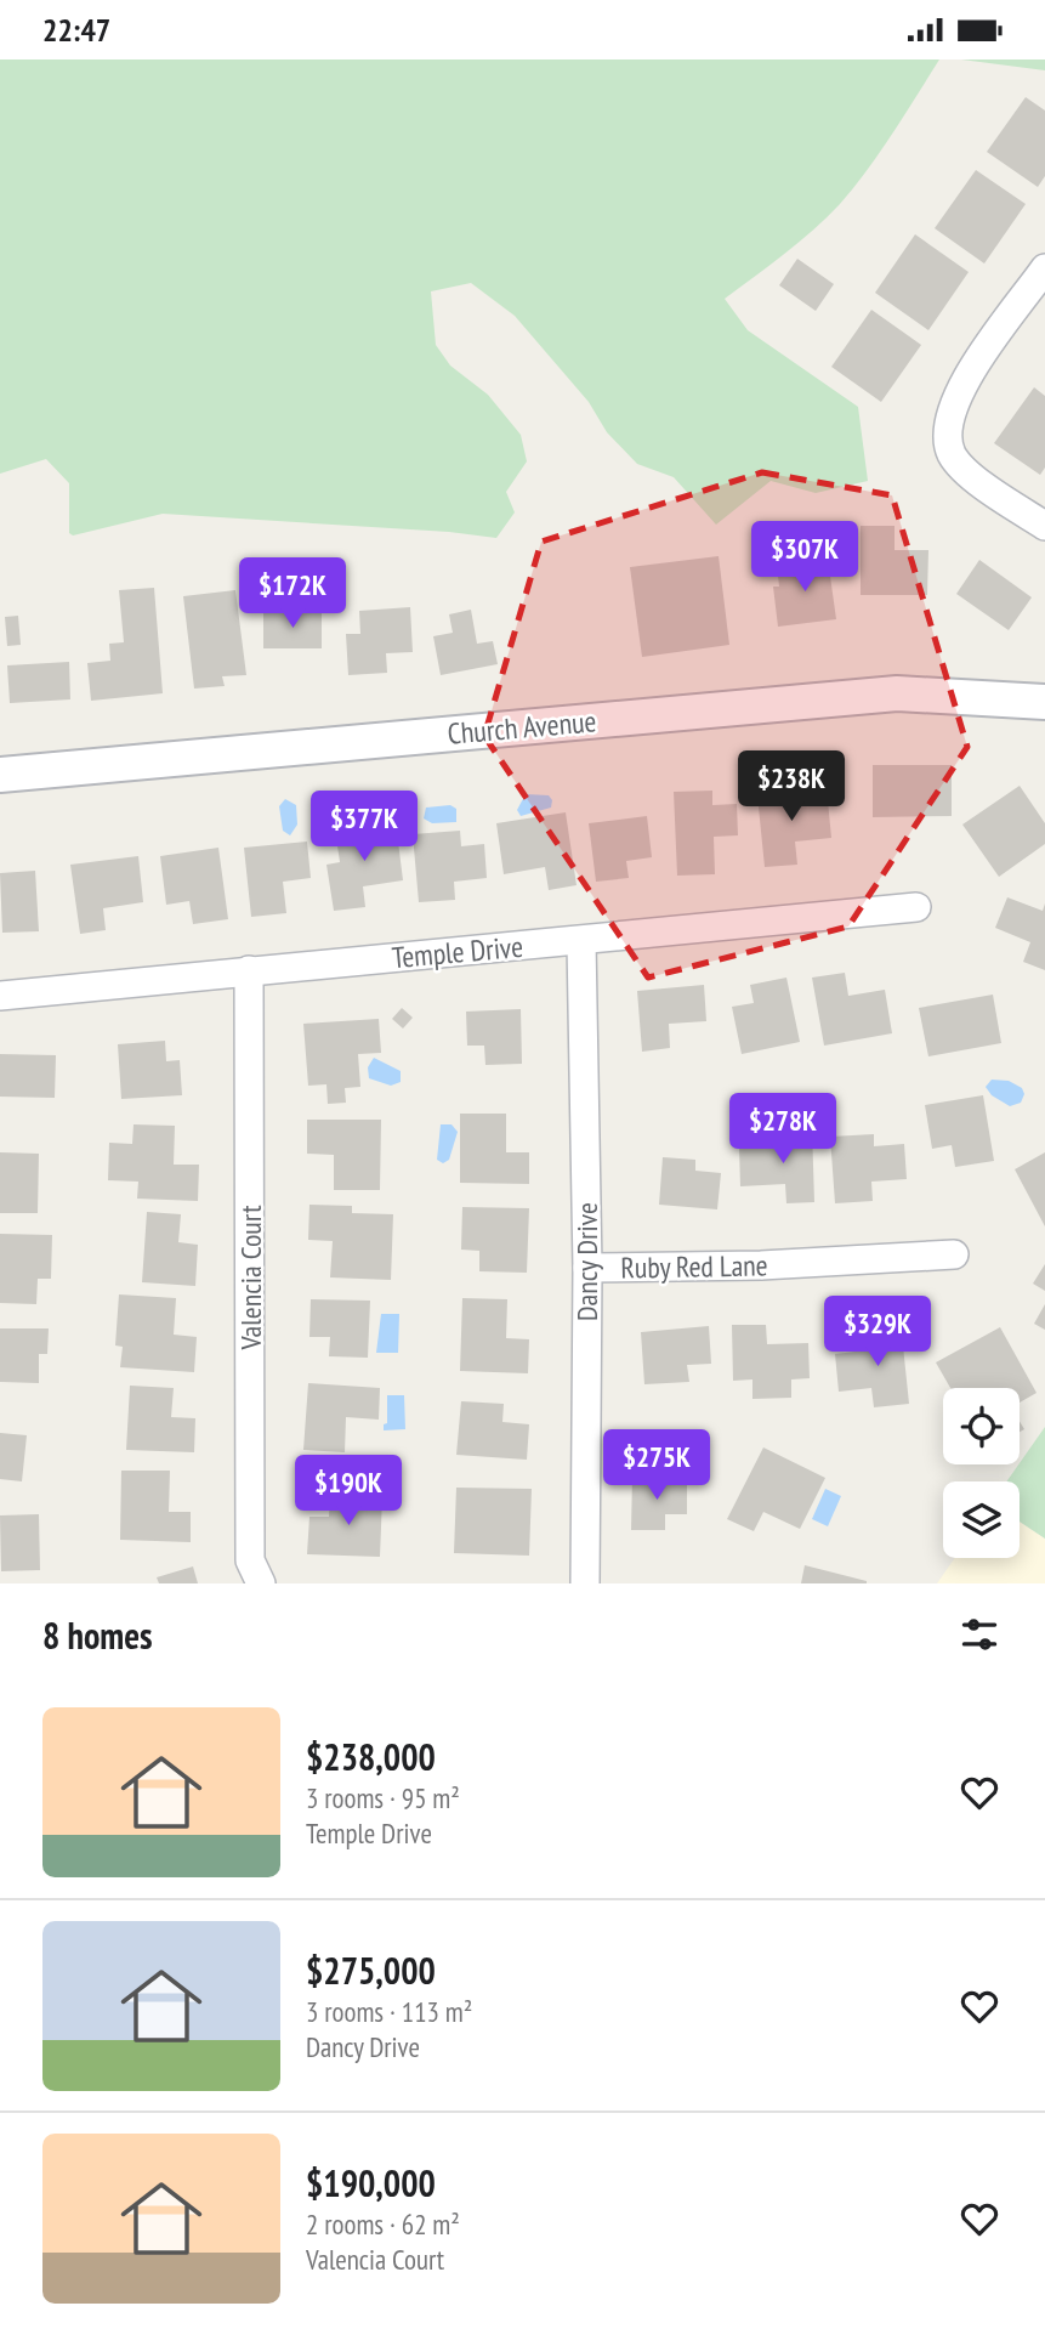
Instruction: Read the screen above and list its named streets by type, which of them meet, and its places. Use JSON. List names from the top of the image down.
{
  "streets": {
    "street": [
      "Church Avenue",
      "Temple Drive",
      "Dancy Drive",
      "Ruby Red Lane",
      "Valencia Court"
    ]
  },
  "crossings": [
    ["Temple Drive", "Dancy Drive"],
    ["Temple Drive", "Valencia Court"],
    ["Dancy Drive", "Ruby Red Lane"]
  ],
  "page": {
    "status": "22:47",
    "price": [
      "$307K",
      "$172K",
      "$238K",
      "$377K",
      "$278K",
      "$329K",
      "$275K",
      "$190K"
    ],
    "heading": "8 homes",
    "list": [
      {
        "name": "$238,000",
        "note": "3 rooms · 95 m² · Temple Drive"
      },
      {
        "name": "$275,000",
        "note": "3 rooms · 113 m² · Dancy Drive"
      },
      {
        "name": "$190,000",
        "note": "2 rooms · 62 m² · Valencia Court"
      }
    ]
  }
}
